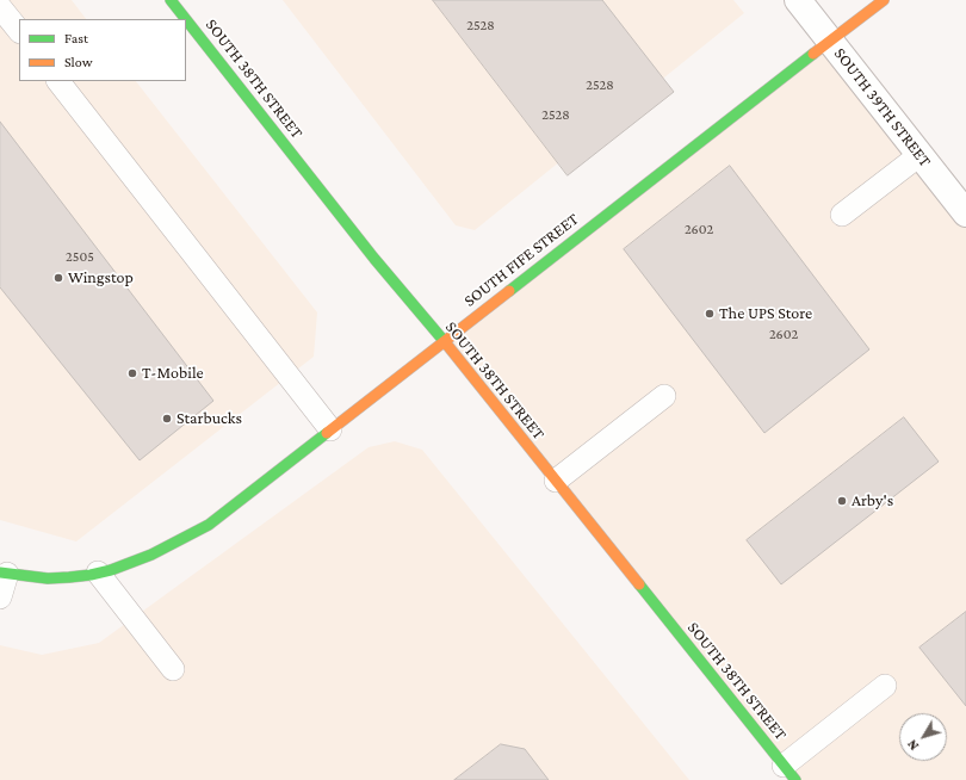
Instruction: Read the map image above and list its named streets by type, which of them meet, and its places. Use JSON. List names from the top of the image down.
{
  "streets": {
    "street": ["SOUTH 38TH STREET", "SOUTH 39TH STREET", "SOUTH FIFE STREET"]
  },
  "crossings": [
    ["SOUTH 38TH STREET", "SOUTH FIFE STREET"],
    ["SOUTH 39TH STREET", "SOUTH FIFE STREET"]
  ],
  "places": [
    "Wingstop",
    "The UPS Store",
    "T-Mobile",
    "Starbucks",
    "Arby's"
  ],
  "house_numbers": [
    "2528",
    "2528",
    "2528",
    "2602",
    "2505",
    "2602"
  ],
  "legend": ["Fast", "Slow"],
  "north": "bottom left"
}
